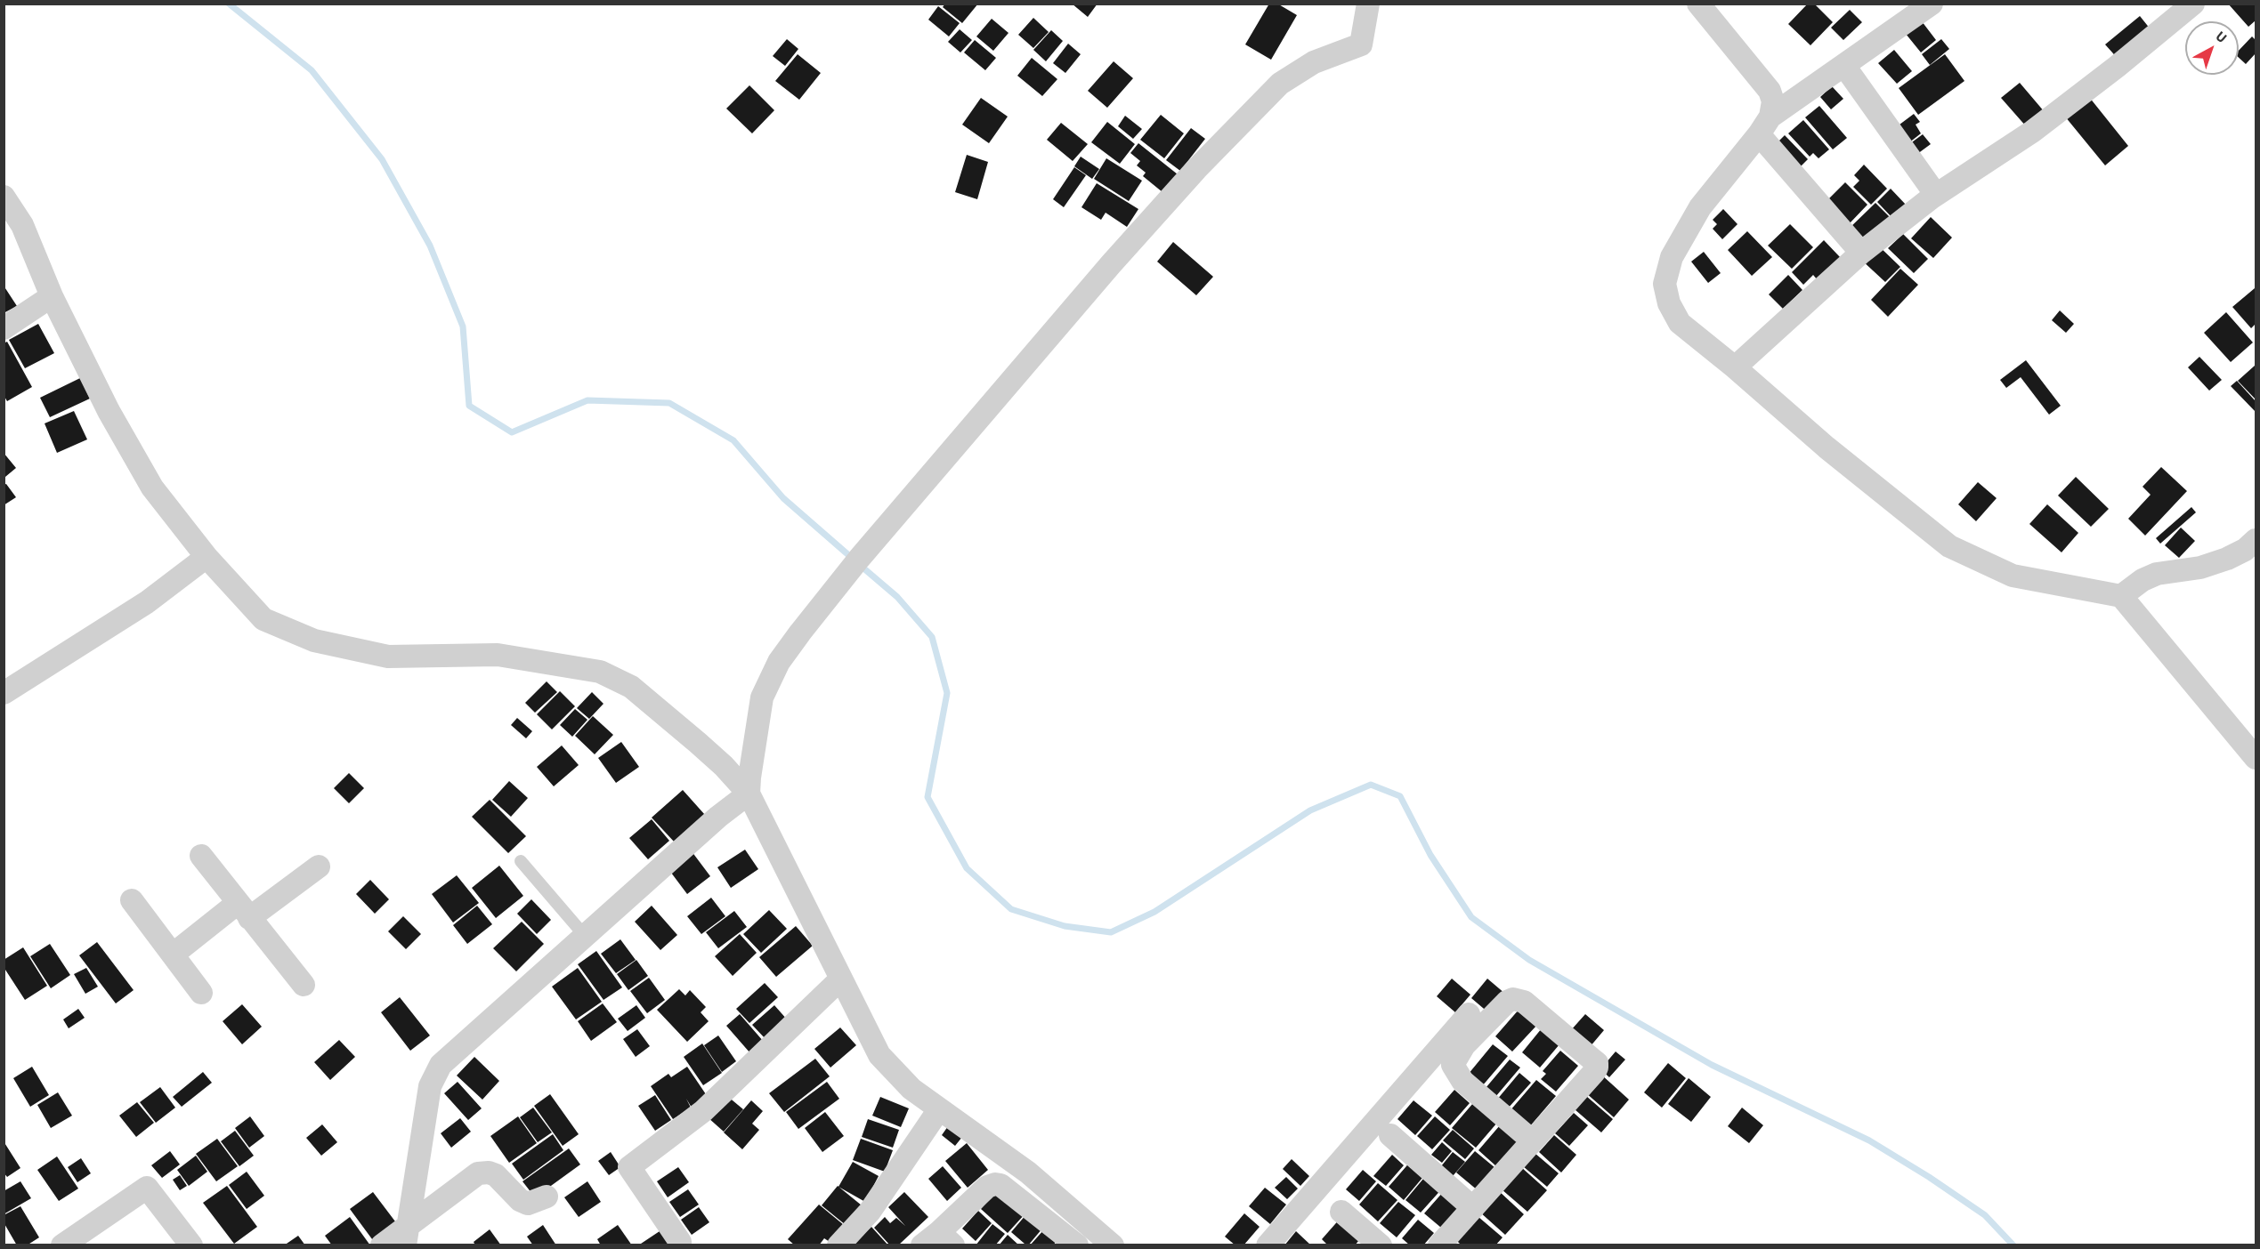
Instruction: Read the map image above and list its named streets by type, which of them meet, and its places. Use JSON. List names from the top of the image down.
{
  "north": "top right"
}
